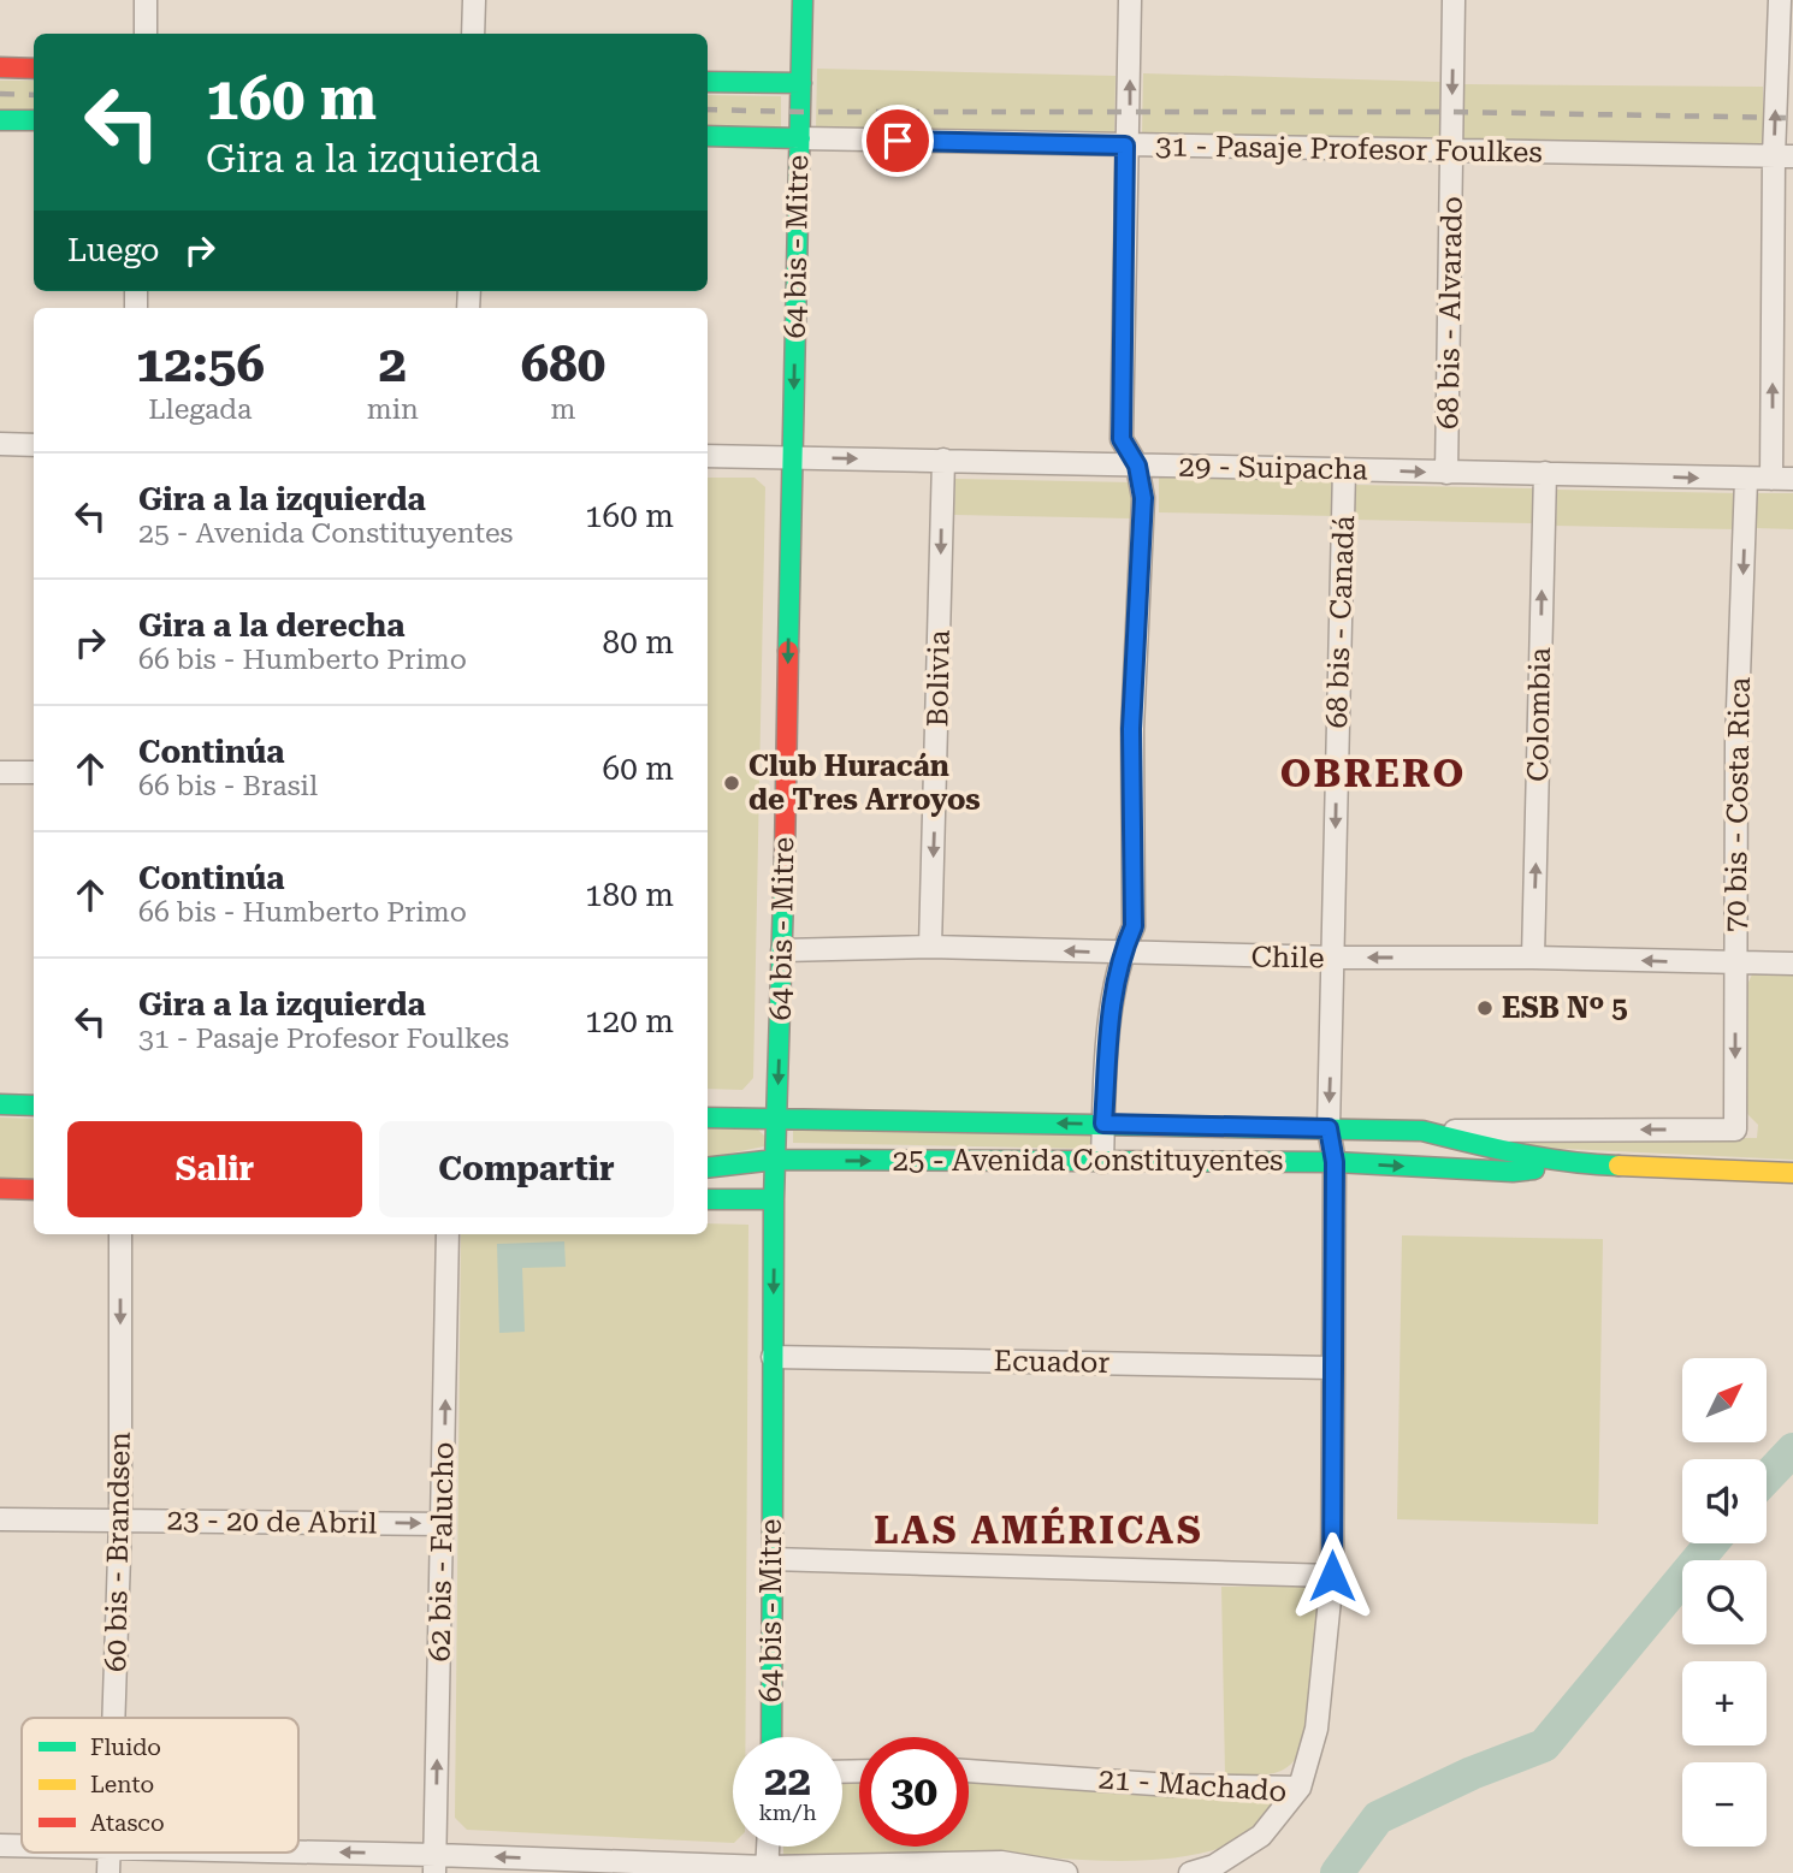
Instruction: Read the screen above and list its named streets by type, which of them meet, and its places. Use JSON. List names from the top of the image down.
{
  "streets": {
    "main road": ["31 - Pasaje Profesor Foulkes", "64 bis - Mitre", "25 - Avenida Constituyentes"],
    "street": [
      "68 bis - Alvarado",
      "29 - Suipacha",
      "68 bis - Canadá",
      "Bolivia",
      "Colombia",
      "70 bis - Costa Rica",
      "Chile",
      "Ecuador",
      "23 - 20 de Abril",
      "60 bis - Brandsen",
      "62 bis - Falucho",
      "21 - Machado"
    ]
  },
  "crossings": [
    ["31 - Pasaje Profesor Foulkes", "64 bis - Mitre"],
    ["31 - Pasaje Profesor Foulkes", "68 bis - Alvarado"],
    ["64 bis - Mitre", "29 - Suipacha"],
    ["64 bis - Mitre", "Chile"],
    ["64 bis - Mitre", "25 - Avenida Constituyentes"],
    ["64 bis - Mitre", "Ecuador"],
    ["68 bis - Alvarado", "29 - Suipacha"],
    ["29 - Suipacha", "68 bis - Canadá"],
    ["29 - Suipacha", "Bolivia"],
    ["29 - Suipacha", "Colombia"],
    ["29 - Suipacha", "70 bis - Costa Rica"],
    ["68 bis - Canadá", "Chile"],
    ["68 bis - Canadá", "25 - Avenida Constituyentes"],
    ["Bolivia", "Chile"],
    ["Colombia", "Chile"],
    ["70 bis - Costa Rica", "Chile"],
    ["70 bis - Costa Rica", "25 - Avenida Constituyentes"],
    ["23 - 20 de Abril", "60 bis - Brandsen"],
    ["23 - 20 de Abril", "62 bis - Falucho"]
  ],
  "one_way": [
    "64 bis - Mitre",
    "29 - Suipacha",
    "68 bis - Canadá",
    "Bolivia",
    "Colombia",
    "70 bis - Costa Rica",
    "Chile",
    "23 - 20 de Abril",
    "60 bis - Brandsen",
    "62 bis - Falucho"
  ],
  "districts": ["OBRERO", "LAS AMÉRICAS"],
  "places": ["Club Huracán de Tres Arroyos", "ESB Nº 5"],
  "legend": ["Fluido", "Lento", "Atasco"],
  "north": "top right",
  "page": {
    "turn": ["160 m", "Gira a la izquierda"],
    "then": "Luego",
    "eta": [
      "12:56",
      "Llegada",
      "2",
      "min",
      "680",
      "m"
    ],
    "list": [
      {
        "name": "Gira a la izquierda",
        "note": "25 - Avenida Constituyentes",
        "value": "160 m"
      },
      {
        "name": "Gira a la derecha",
        "note": "66 bis - Humberto Primo",
        "value": "80 m"
      },
      {
        "name": "Continúa",
        "note": "66 bis - Brasil",
        "value": "60 m"
      },
      {
        "name": "Continúa",
        "note": "66 bis - Humberto Primo",
        "value": "180 m"
      },
      {
        "name": "Gira a la izquierda",
        "note": "31 - Pasaje Profesor Foulkes",
        "value": "120 m"
      }
    ],
    "buttons": ["Salir", "Compartir"],
    "map_buttons": ["+", "−"],
    "speed": "22 km/h",
    "limit": "30"
  }
}
